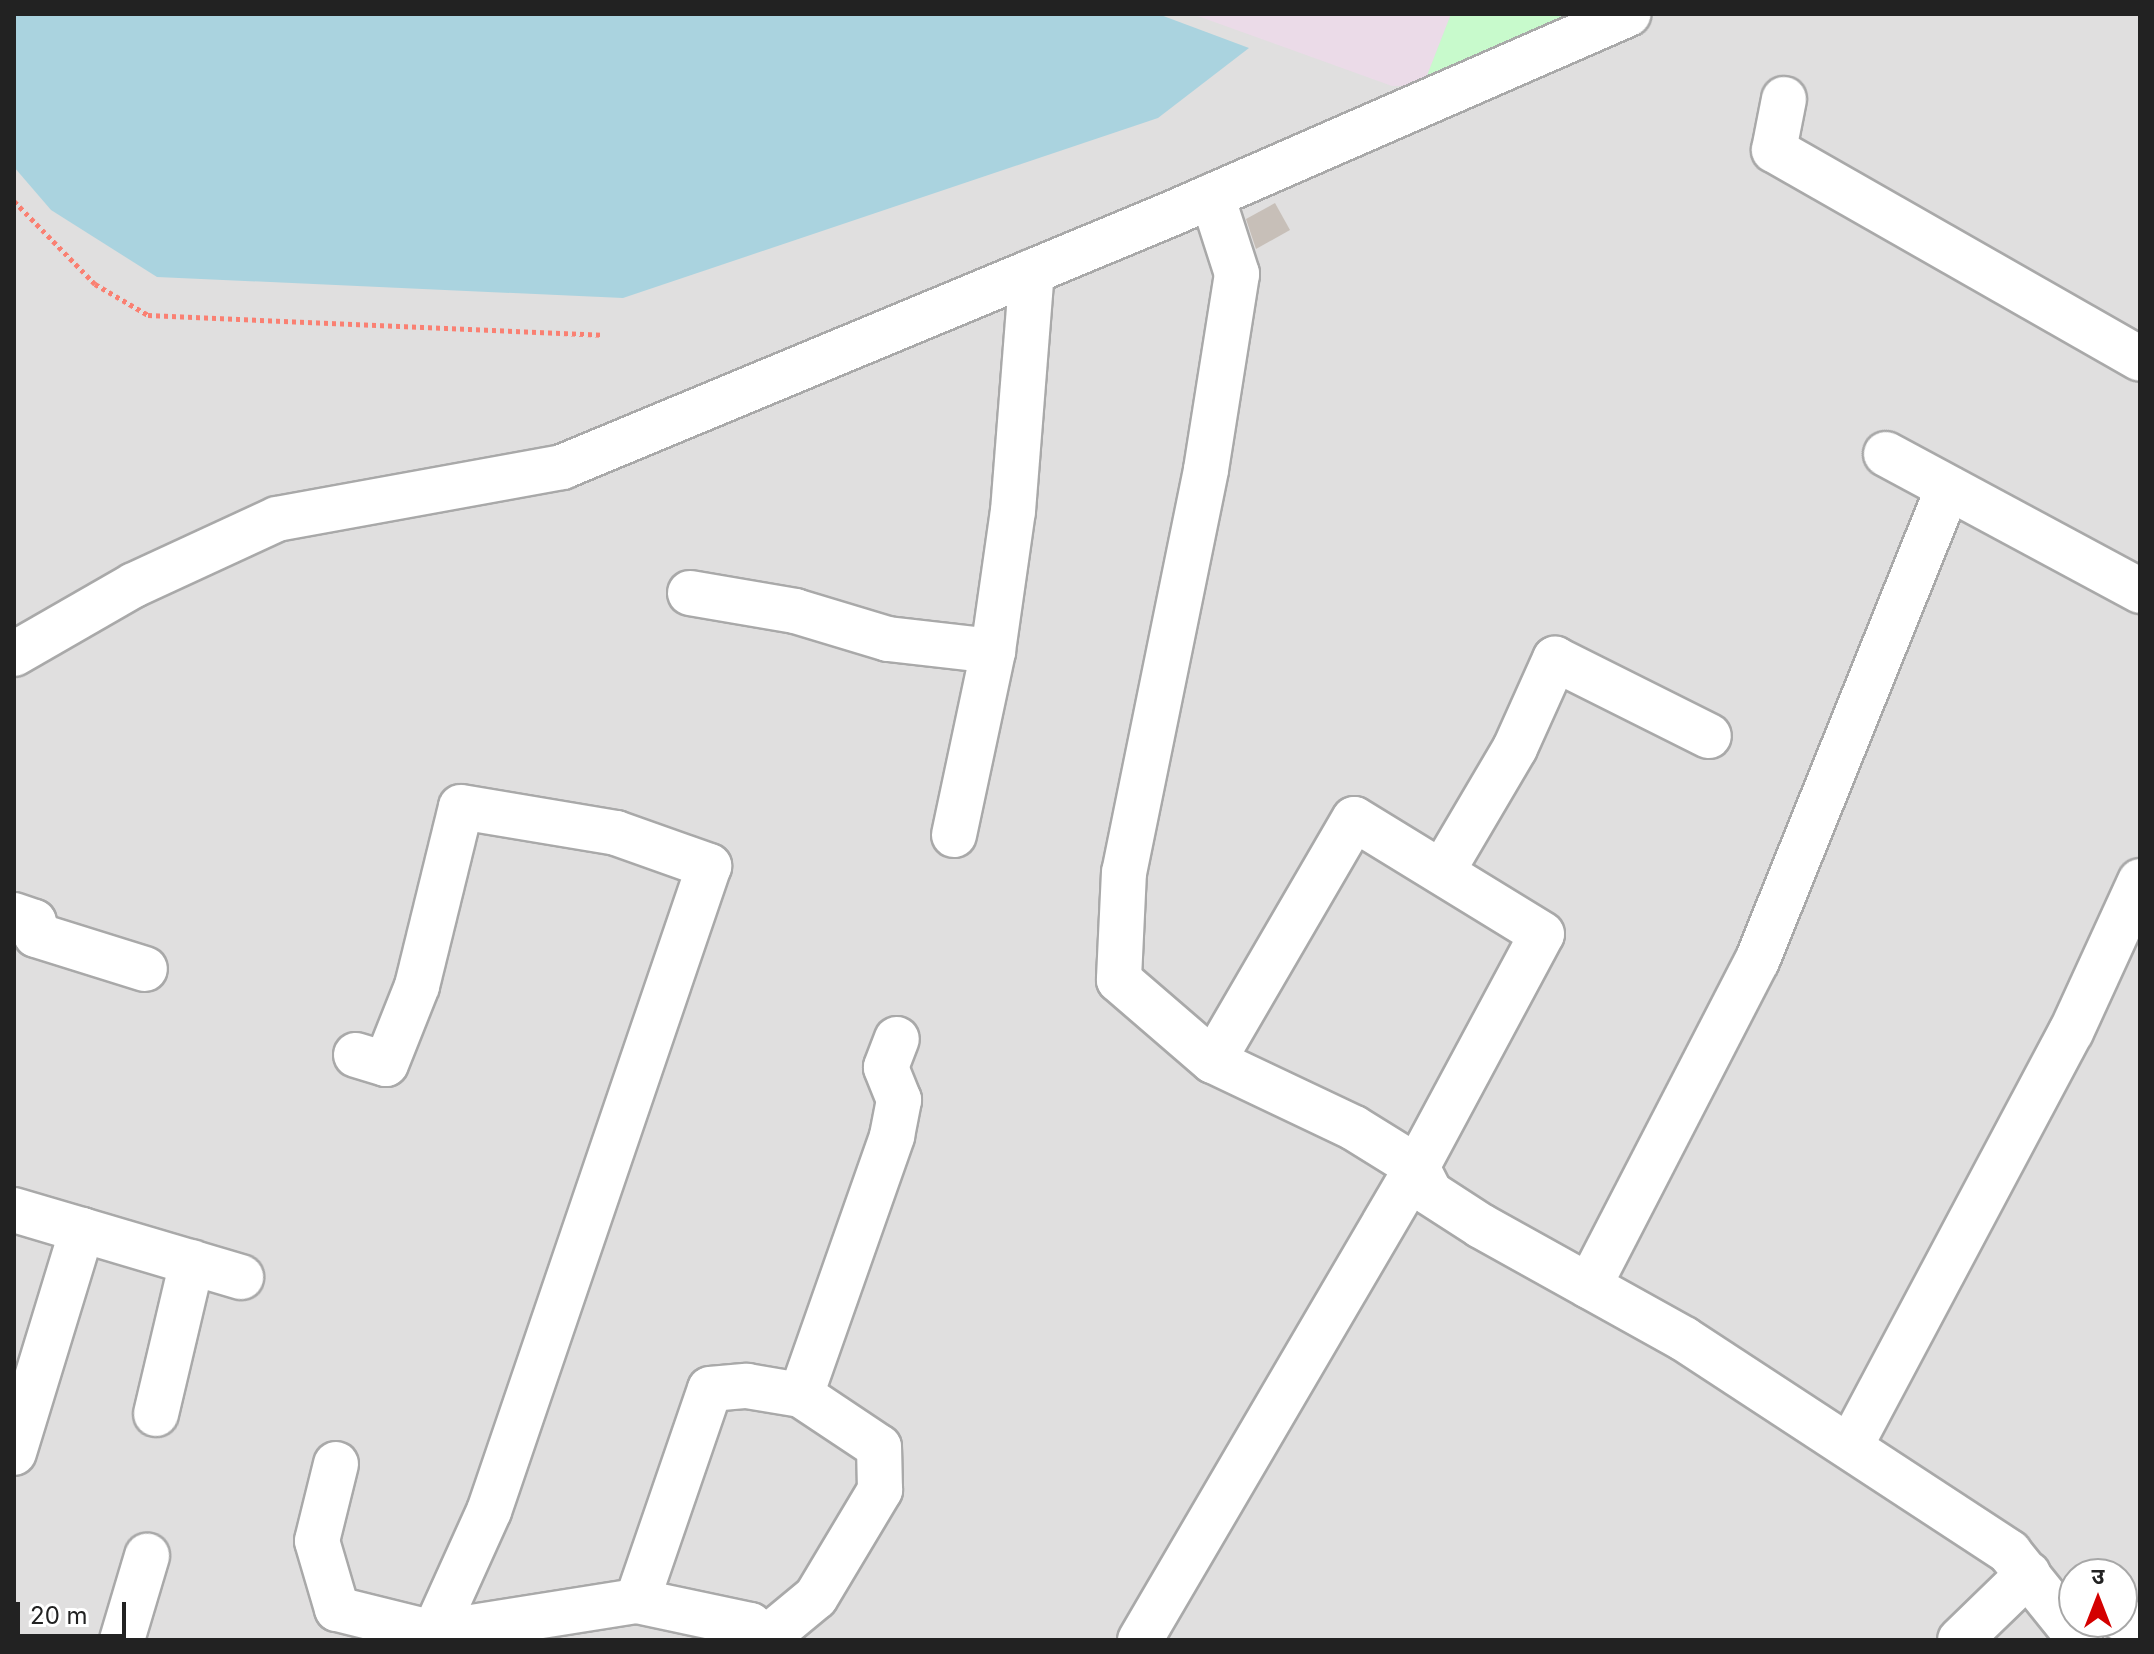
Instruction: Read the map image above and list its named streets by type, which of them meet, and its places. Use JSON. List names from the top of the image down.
{
  "scale_bar": "20 m",
  "north": "top"
}
